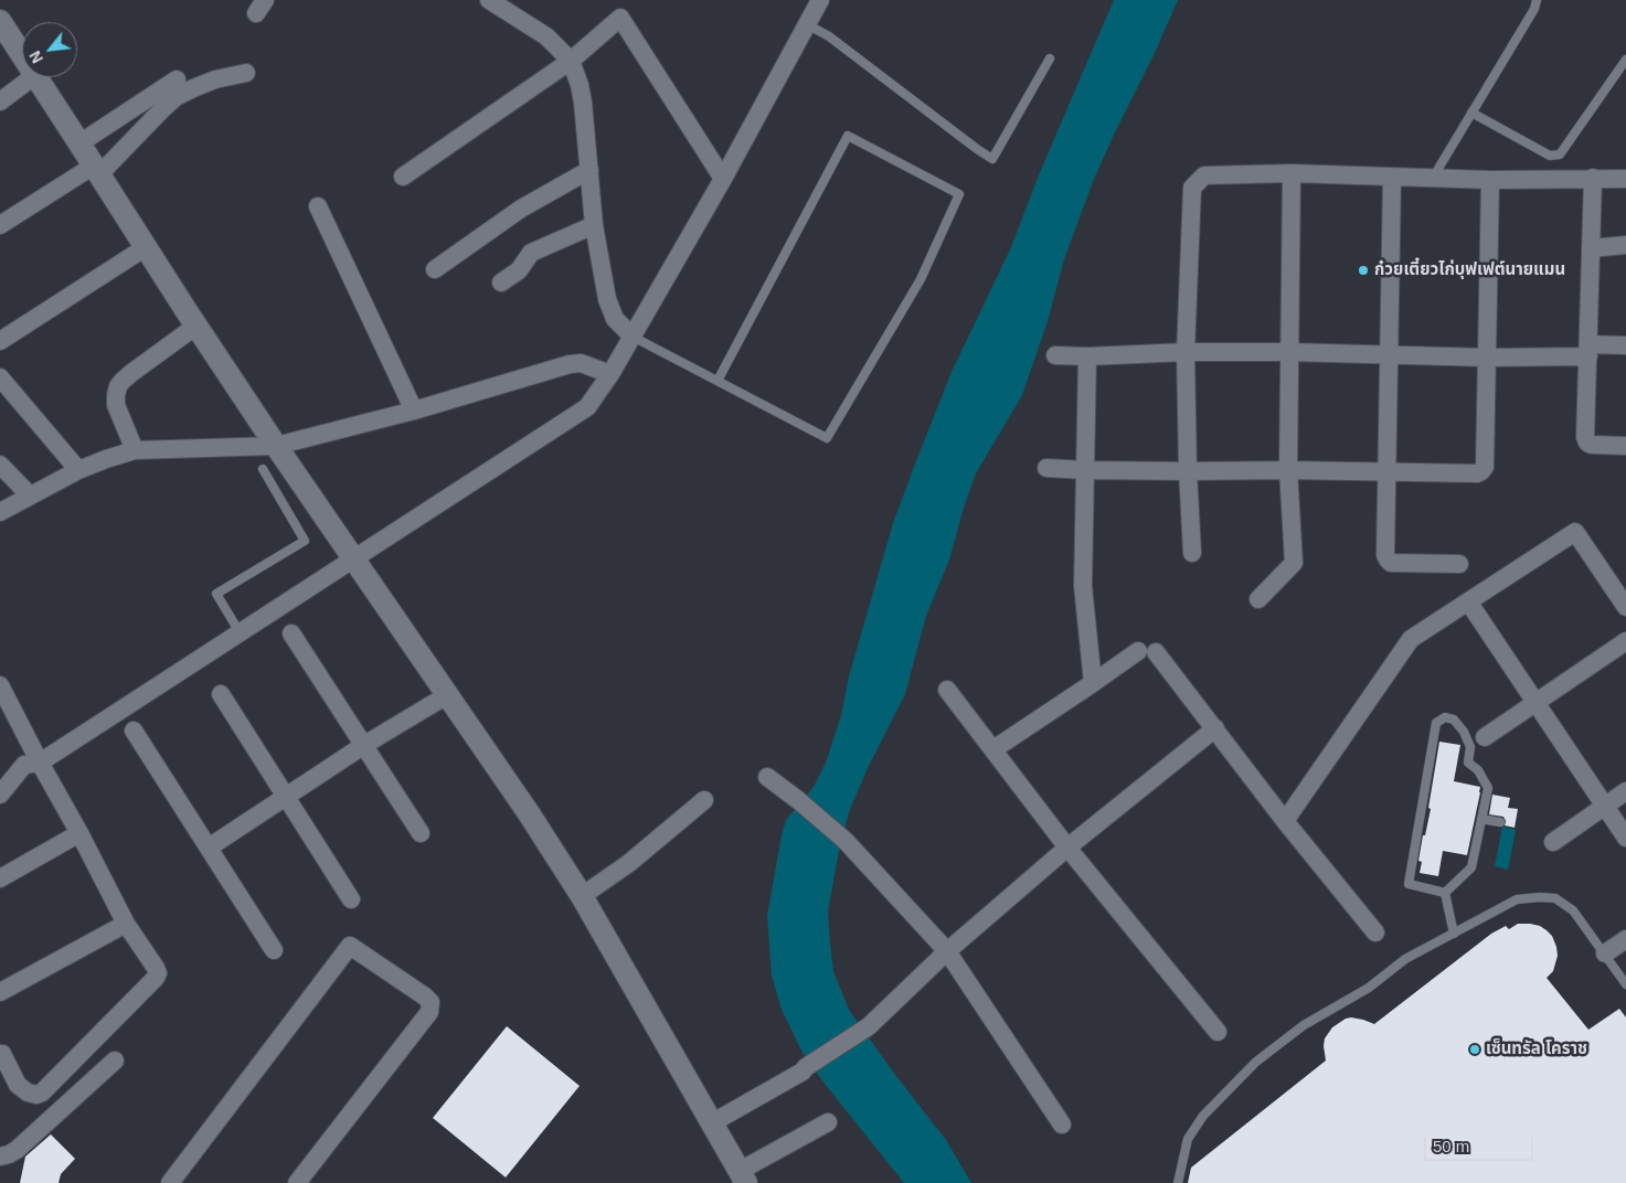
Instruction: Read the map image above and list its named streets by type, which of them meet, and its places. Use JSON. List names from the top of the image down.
{
  "places": ["ก๋วยเตี๋ยวไก่บุฟเฟต์นายแมน", "เซ็นทรัล โคราช"],
  "scale_bar": "50 m",
  "north": "bottom left"
}
